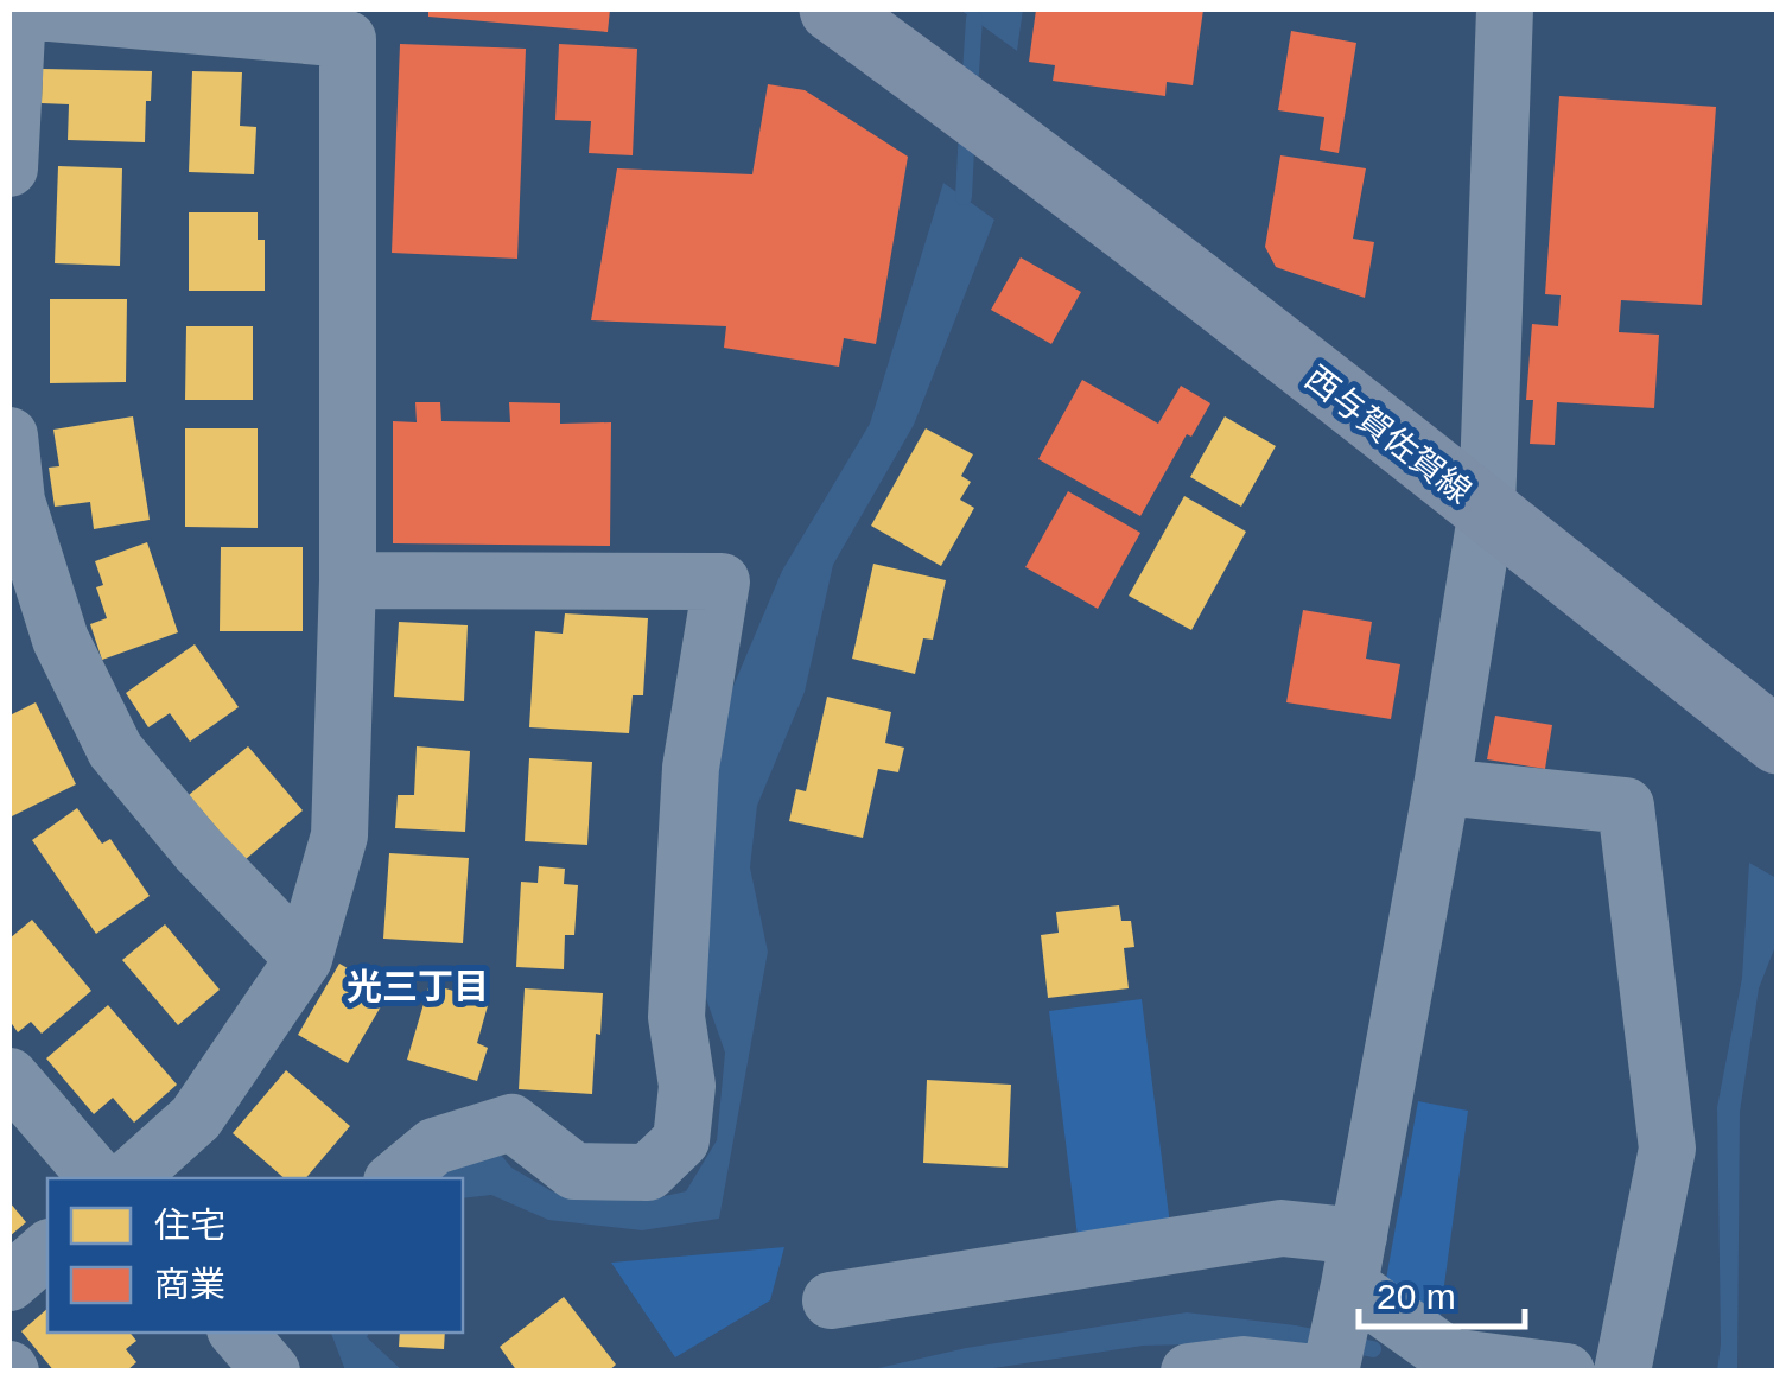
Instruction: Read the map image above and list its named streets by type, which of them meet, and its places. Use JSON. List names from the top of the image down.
{
  "streets": {
    "main road": ["西与賀佐賀線"]
  },
  "districts": ["光三丁目"],
  "legend": ["住宅", "商業"],
  "scale_bar": "20 m"
}
